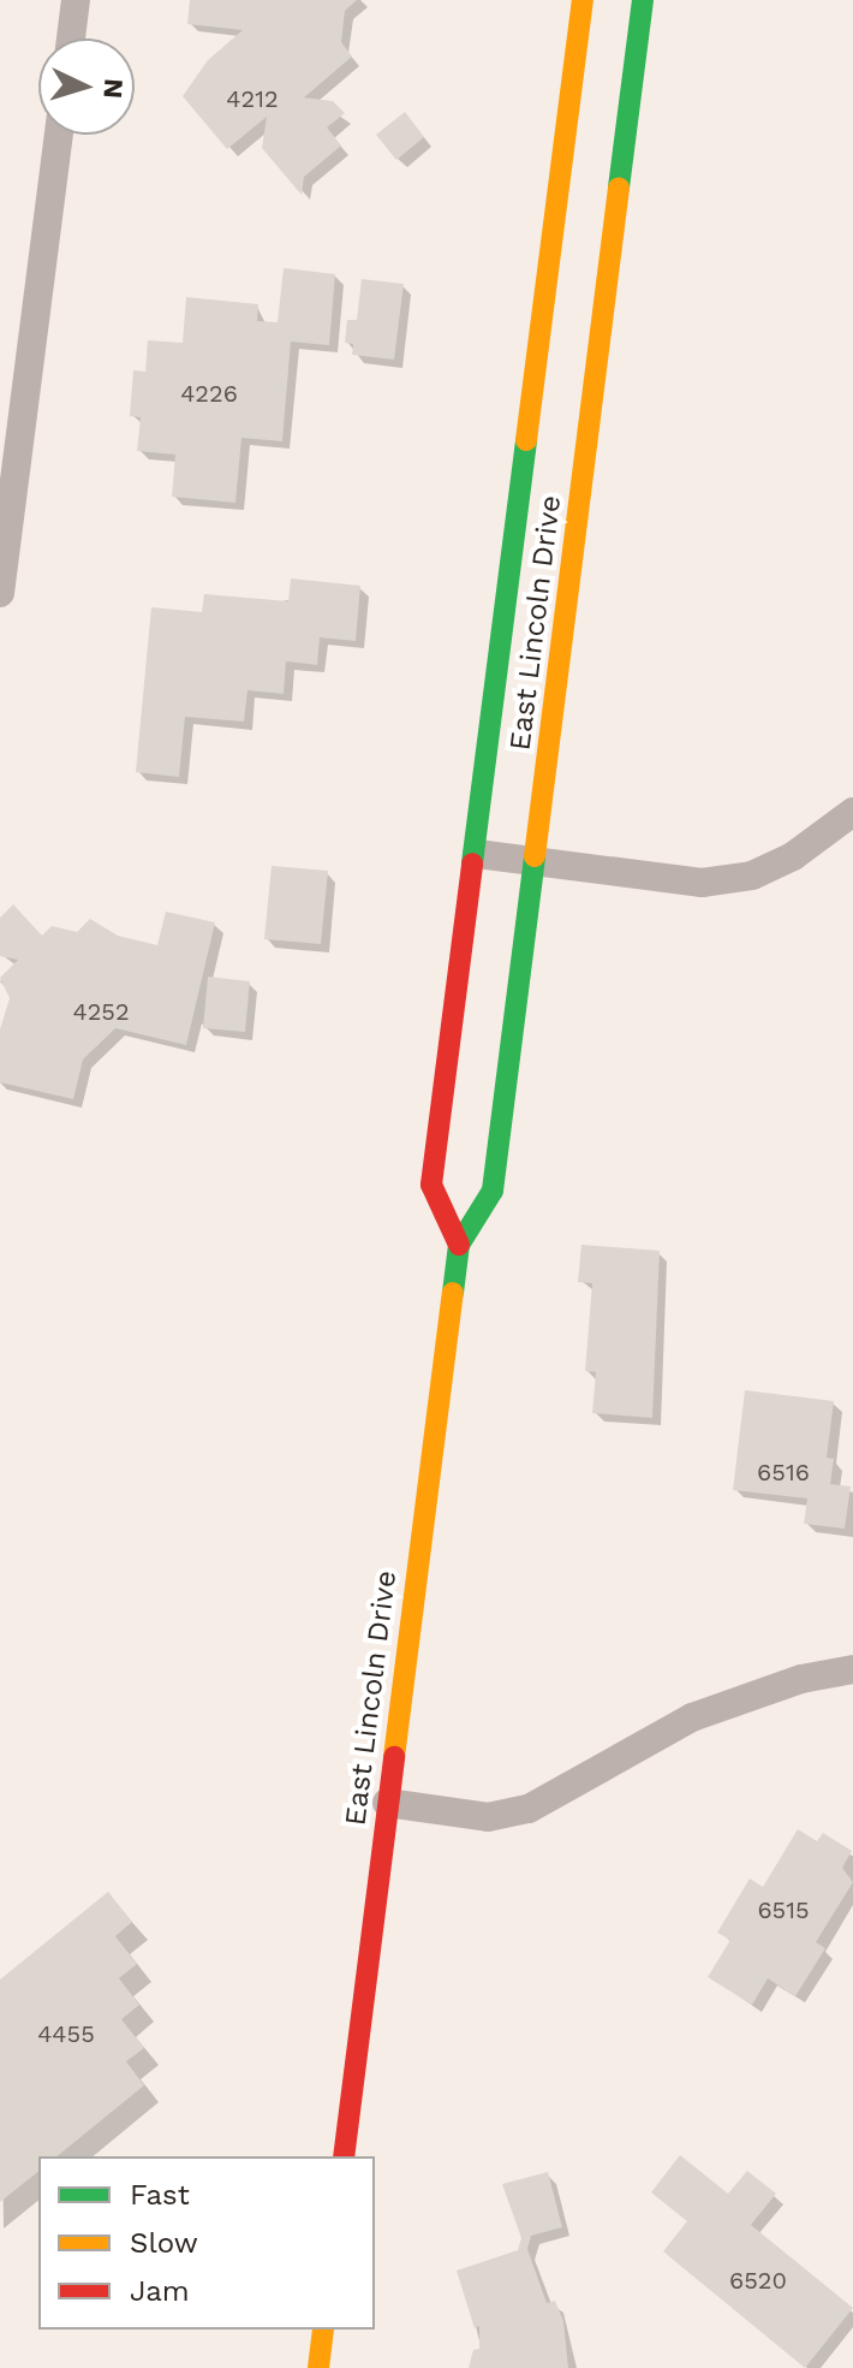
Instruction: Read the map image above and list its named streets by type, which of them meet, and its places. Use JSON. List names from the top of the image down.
{
  "streets": {
    "main road": ["East Lincoln Drive"]
  },
  "house_numbers": [
    "4212",
    "4226",
    "4252",
    "6516",
    "6515",
    "4455",
    "6520"
  ],
  "legend": ["Fast", "Slow", "Jam"],
  "north": "right"
}
